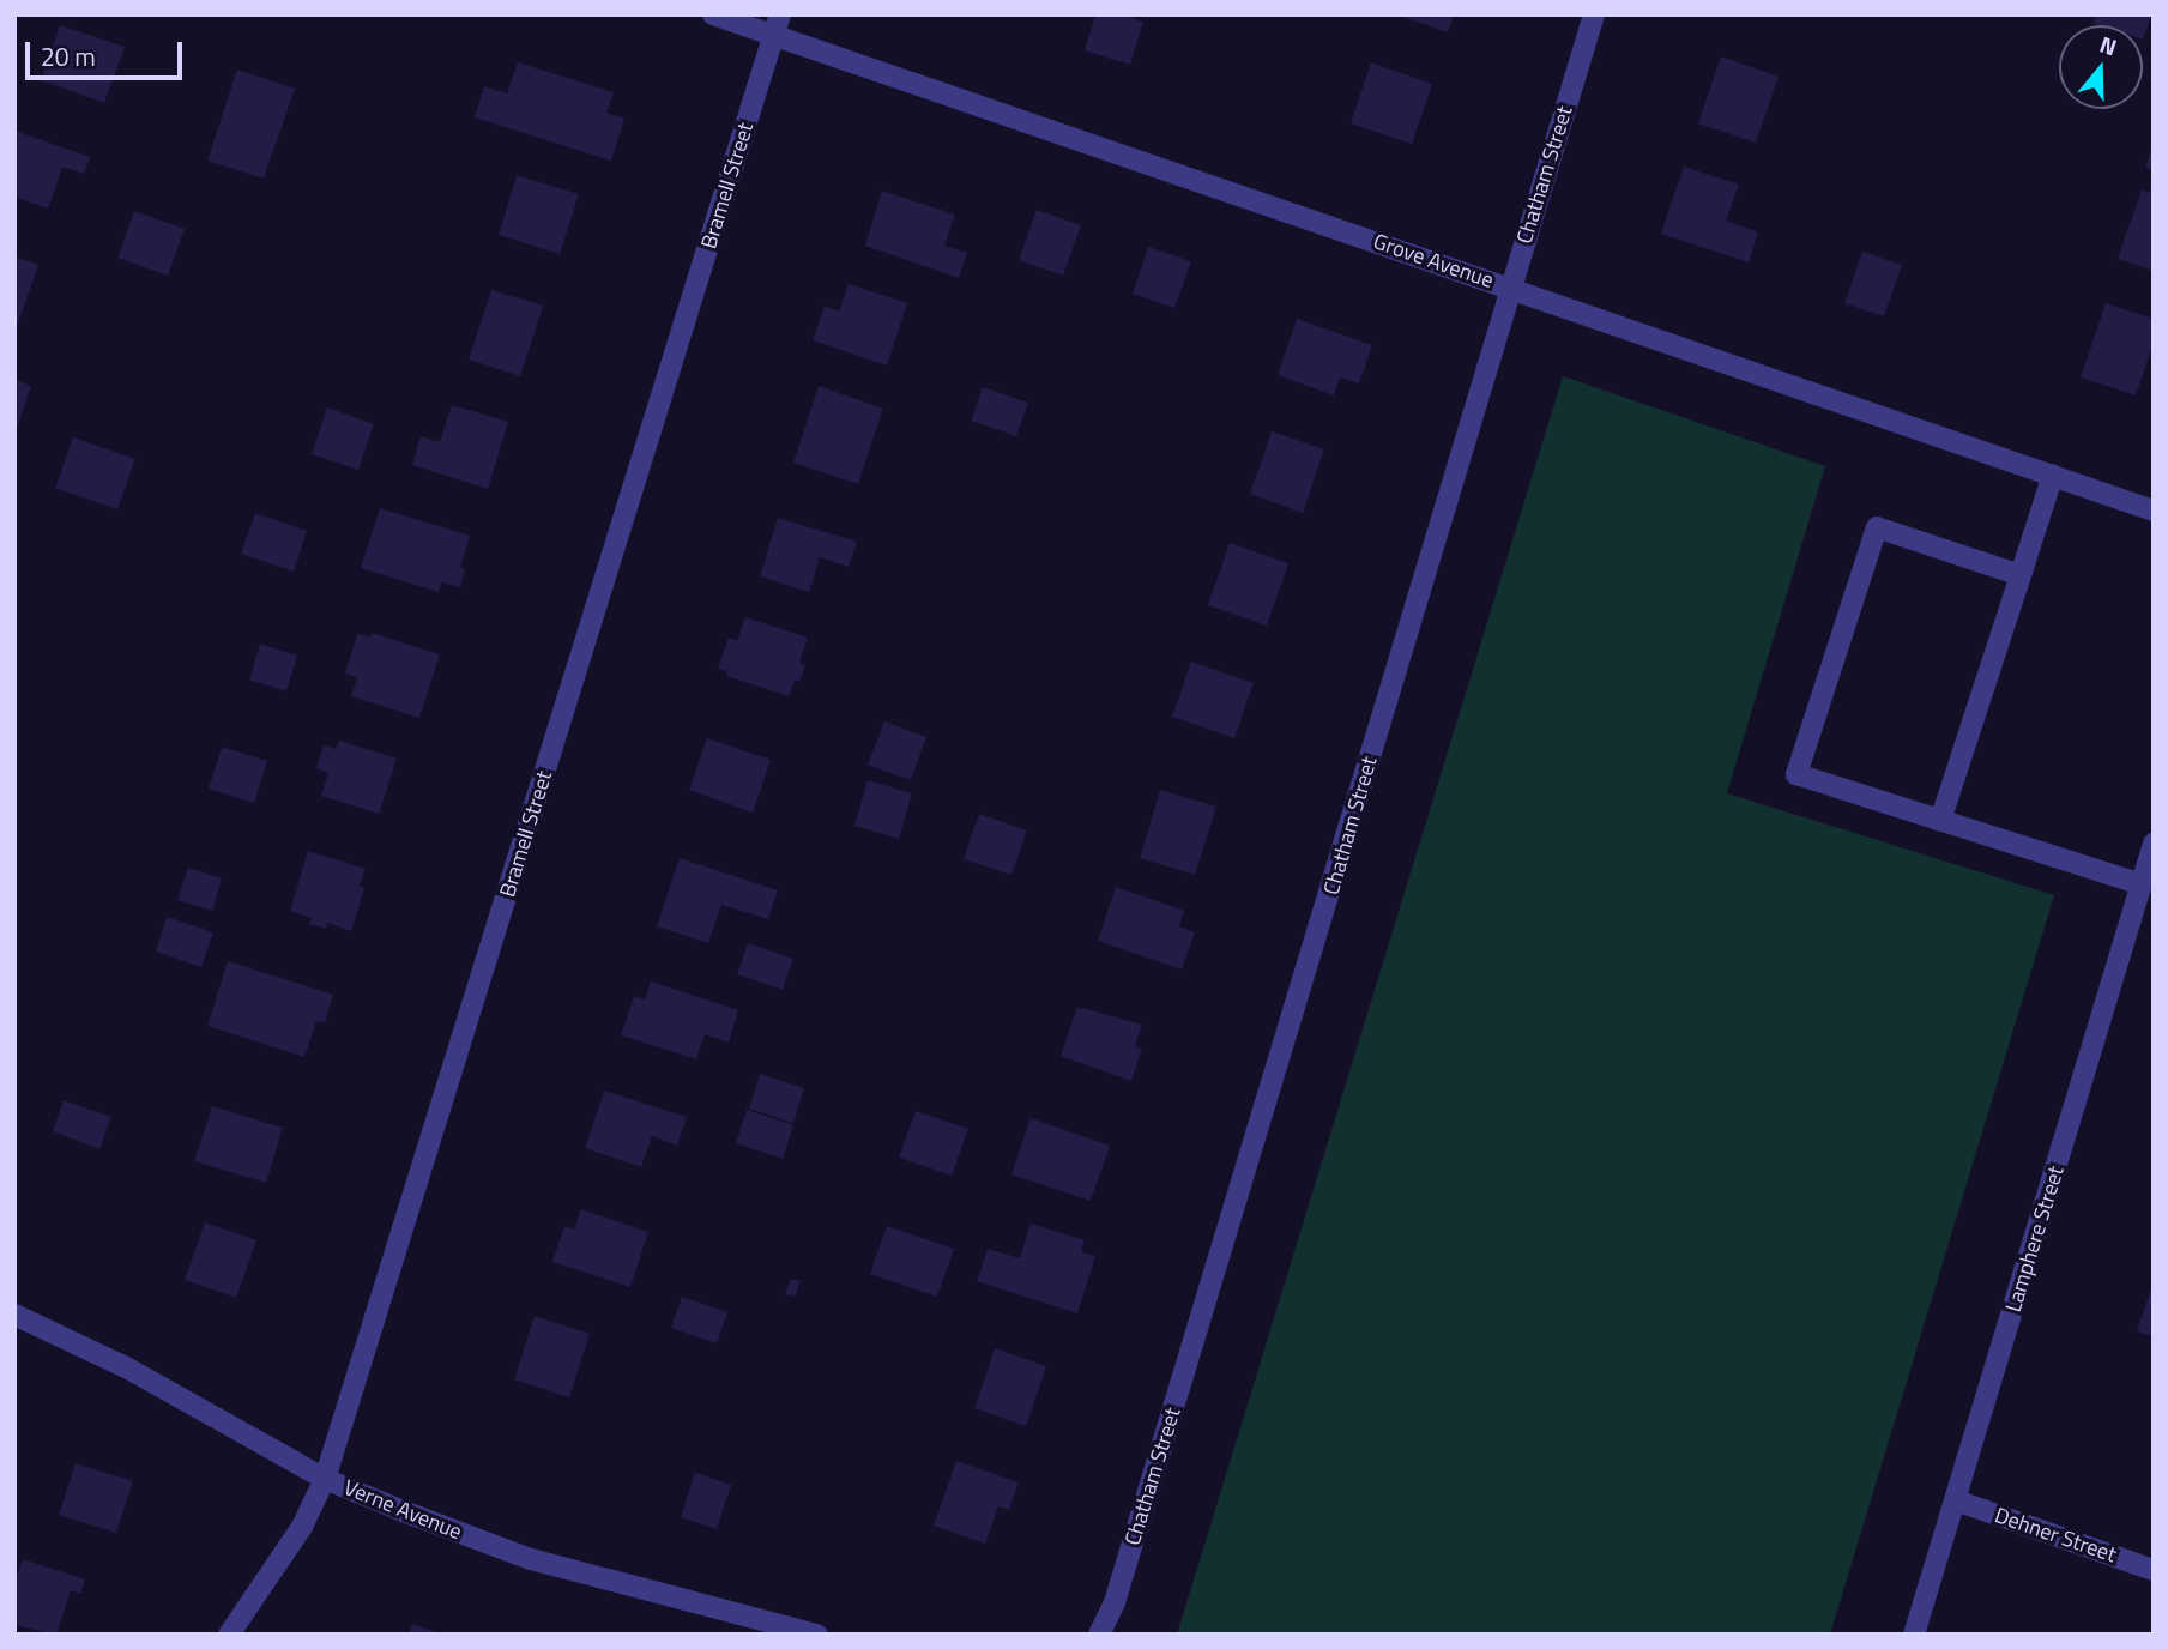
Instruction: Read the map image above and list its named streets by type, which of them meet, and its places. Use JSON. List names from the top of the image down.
{
  "streets": {
    "street": [
      "Chatham Street",
      "Bramell Street",
      "Grove Avenue",
      "Lamphere Street",
      "Verne Avenue",
      "Dehner Street"
    ]
  },
  "crossings": [
    ["Chatham Street", "Grove Avenue"],
    ["Bramell Street", "Grove Avenue"],
    ["Bramell Street", "Verne Avenue"],
    ["Lamphere Street", "Dehner Street"]
  ],
  "scale_bar": "20 m",
  "north": "top"
}
